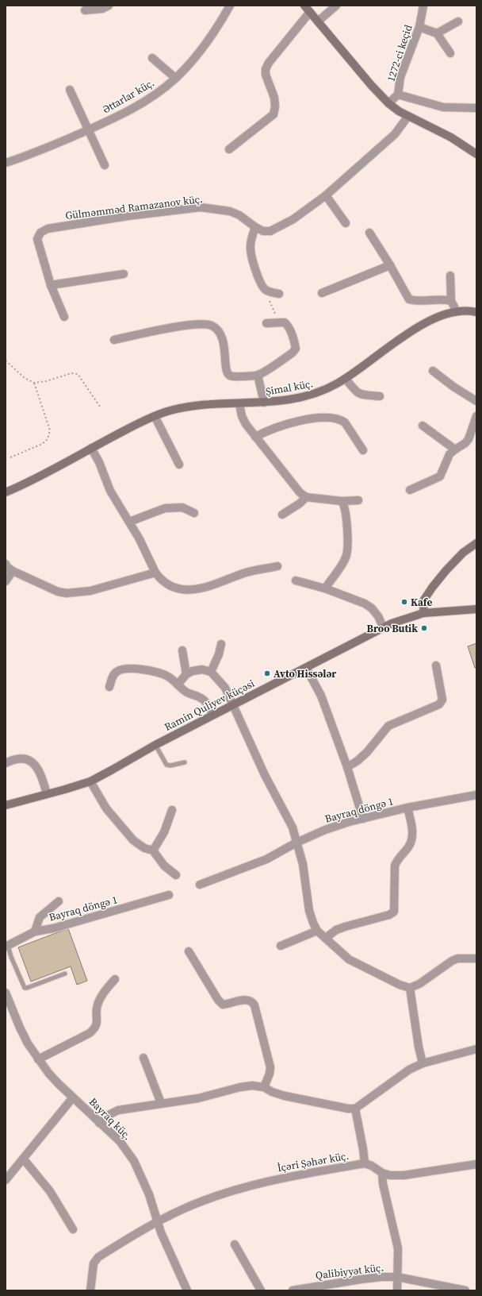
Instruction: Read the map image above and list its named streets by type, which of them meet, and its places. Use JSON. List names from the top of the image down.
{
  "streets": {
    "street": [
      "1272-ci keçid",
      "Əttarlar küç.",
      "Gülməmməd Ramazanov küç.",
      "Şimal küç.",
      "Ramin Quliyev küçəsi",
      "Bayraq döngə 1",
      "Bayraq küç.",
      "İçəri Şəhər küç.",
      "Qalibiyyət küç."
    ]
  },
  "crossings": [
    ["Bayraq küç.", "İçəri Şəhər küç."]
  ],
  "places": ["Kafe", "Broo Butik", "Avto Hissələr"]
}
